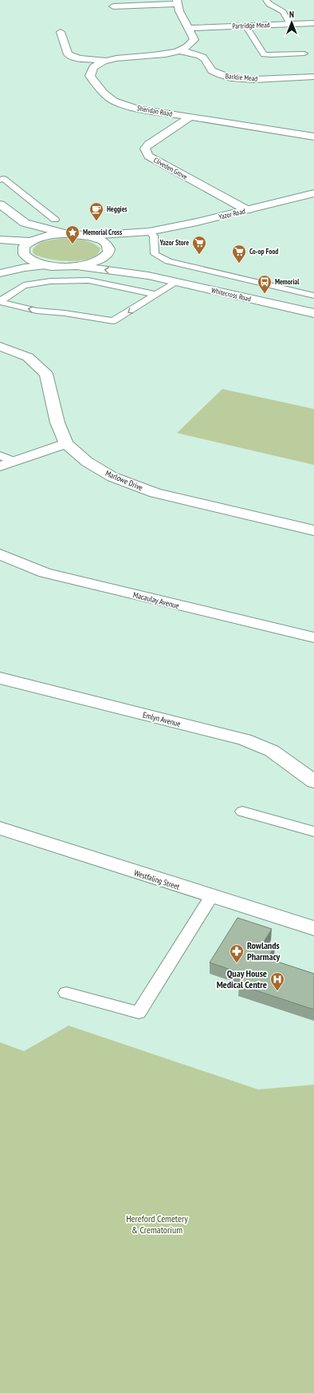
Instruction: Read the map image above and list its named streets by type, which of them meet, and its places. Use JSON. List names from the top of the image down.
{
  "streets": {
    "main road": [
      "Partridge Mead",
      "Barklie Mead",
      "Sheridan Road",
      "Cliveden Grove",
      "Yazor Road",
      "Whitecross Road",
      "Marlowe Drive",
      "Macaulay Avenue",
      "Emlyn Avenue",
      "Westfaling Street"
    ]
  },
  "crossings": [
    ["Partridge Mead", "Sheridan Road"],
    ["Barklie Mead", "Sheridan Road"],
    ["Sheridan Road", "Cliveden Grove"],
    ["Cliveden Grove", "Yazor Road"],
    ["Yazor Road", "Whitecross Road"]
  ],
  "parks": ["Hereford Cemetery & Crematorium"],
  "places": {
    "cafe": ["Heggies"],
    "place": ["Memorial Cross"],
    "supermarket": ["Yazor Store", "Co-op Food"],
    "bus stop": ["Memorial"],
    "pharmacy": ["Rowlands Pharmacy"],
    "hospital": ["Quay House Medical Centre"]
  },
  "north": "top"
}
